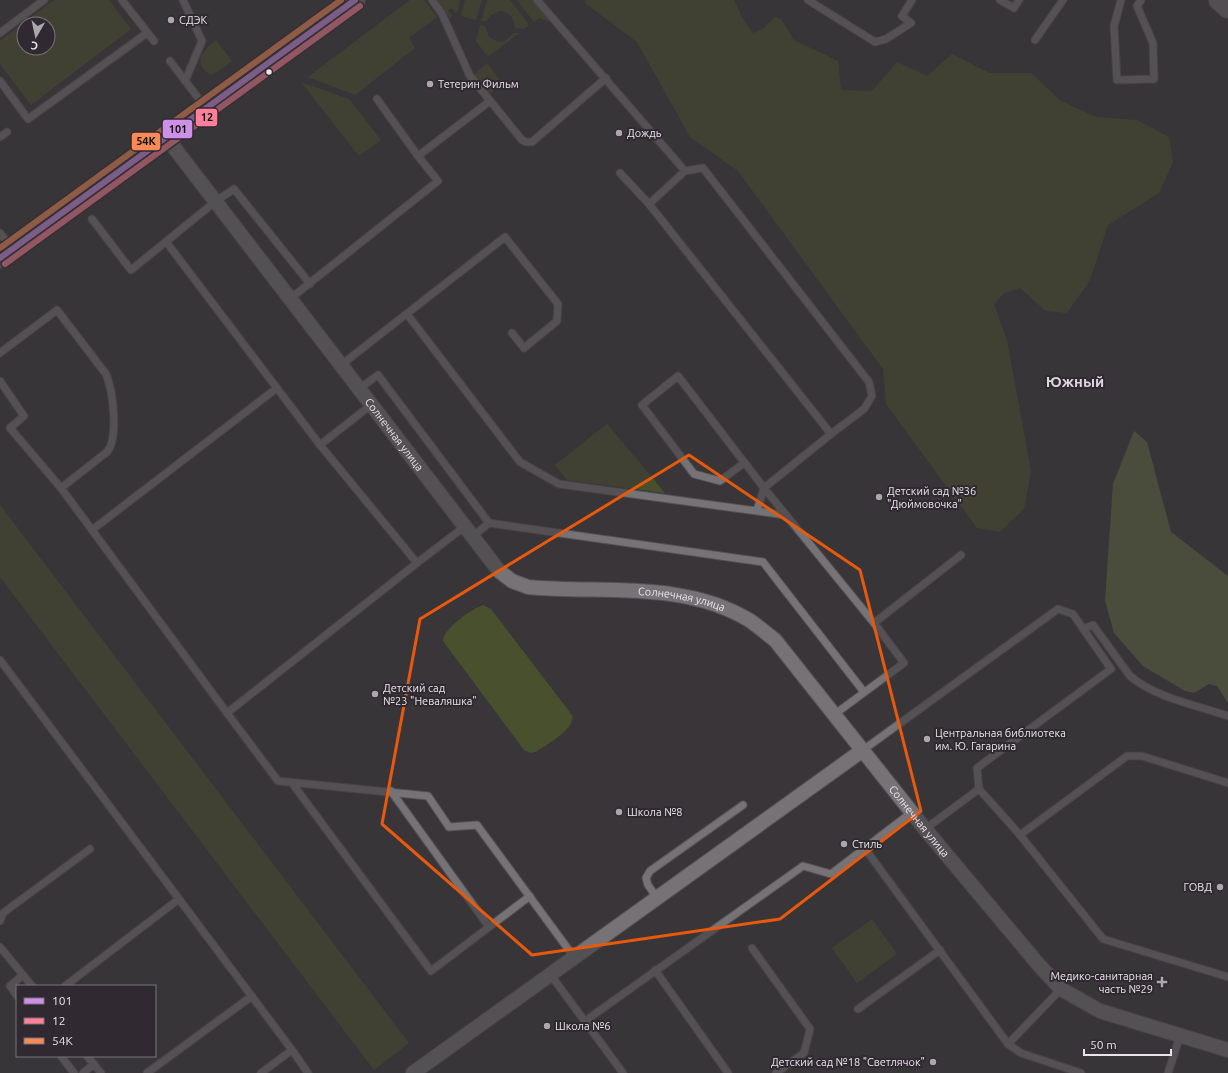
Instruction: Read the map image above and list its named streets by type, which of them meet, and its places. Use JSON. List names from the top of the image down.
{
  "streets": {
    "street": ["Солнечная улица"]
  },
  "districts": ["Южный"],
  "places": {
    "other": [
      "СДЭК",
      "Тетерин Фильм",
      "Дождь",
      "Детский сад №36 \"Дюймовочка\"",
      "Детский сад №23 \"Неваляшка\"",
      "Центральная библиотека им. Ю. Гагарина",
      "Школа №8",
      "Стиль",
      "ГОВД",
      "Школа №6",
      "Детский сад №18 \"Светлячок\""
    ],
    "health": ["Медико-санитарная часть №29"]
  },
  "lines": ["transit line 101", "transit line 54К", "transit line 12"],
  "legend": ["101", "12", "54К"],
  "scale_bar": "50 m",
  "north": "bottom"
}
